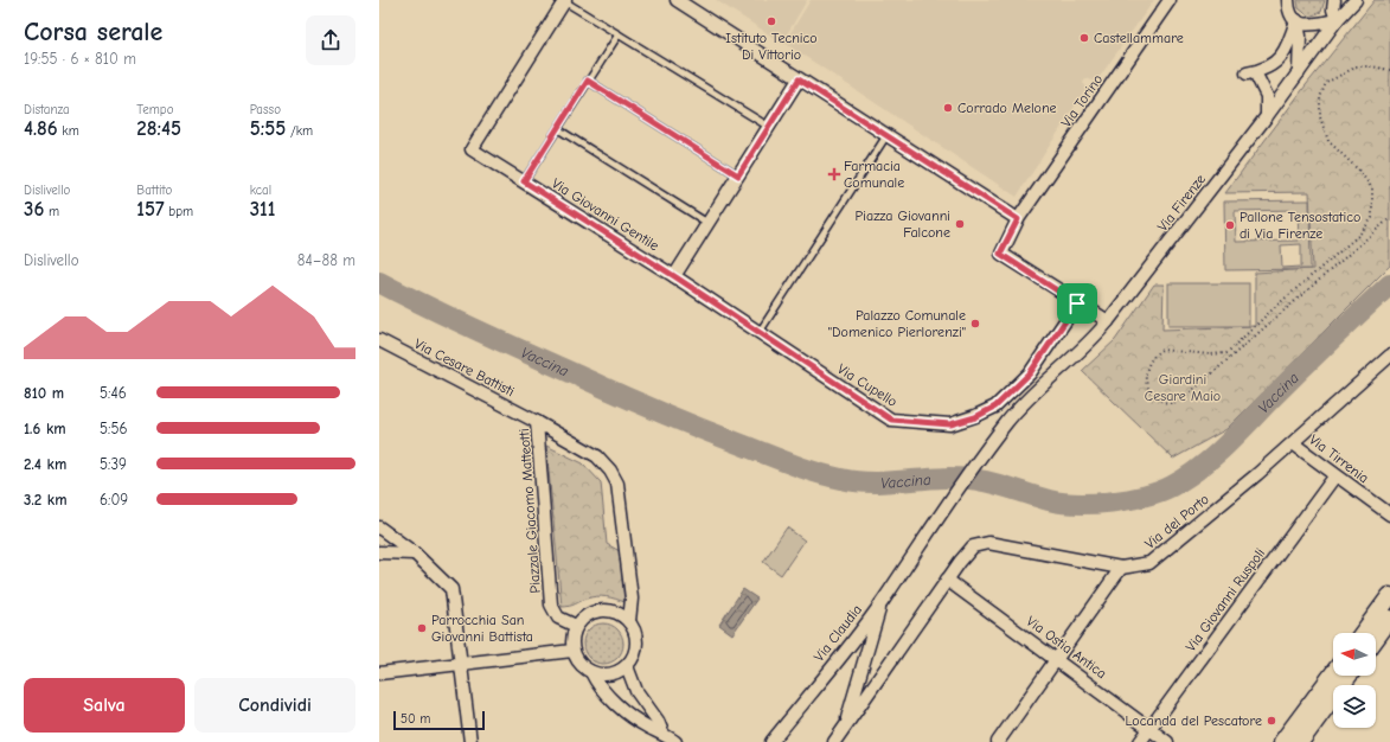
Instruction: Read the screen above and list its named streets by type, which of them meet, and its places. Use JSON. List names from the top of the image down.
{
  "streets": {
    "street": [
      "Via Torino",
      "Via Firenze",
      "Via Giovanni Gentile",
      "Via Cesare Battisti",
      "Via Cupello",
      "Via Tirrenia",
      "Piazzale Giacomo Matteotti",
      "Via del Porto",
      "Via Giovanni Ruspoli",
      "Via Claudia",
      "Via Ostia Antica"
    ]
  },
  "crossings": [
    ["Via Firenze", "Via Claudia"],
    ["Via Giovanni Gentile", "Via Cupello"],
    ["Via Cesare Battisti", "Piazzale Giacomo Matteotti"],
    ["Via Tirrenia", "Via del Porto"],
    ["Via Tirrenia", "Via Giovanni Ruspoli"],
    ["Via del Porto", "Via Claudia"],
    ["Via del Porto", "Via Ostia Antica"],
    ["Via Giovanni Ruspoli", "Via Ostia Antica"],
    ["Via Claudia", "Via Ostia Antica"]
  ],
  "water": ["Vaccina"],
  "parks": ["Giardini Cesare Maio"],
  "places": {
    "other": [
      "Istituto Tecnico Di Vittorio",
      "Castellammare",
      "Corrado Melone",
      "Piazza Giovanni Falcone",
      "Pallone Tensostatico di Via Firenze",
      "Palazzo Comunale \"Domenico Pierlorenzi\"",
      "Parrocchia San Giovanni Battista",
      "Locanda del Pescatore"
    ],
    "health": ["Farmacia Comunale"]
  },
  "scale_bar": "50 m",
  "north": "left",
  "page": {
    "heading": ["Corsa serale", "19:55 · 6 × 810 m"],
    "stats": [
      ["Distanza", "4.86 km"],
      ["Tempo", "28:45"],
      ["Passo", "5:55 /km"],
      ["Dislivello", "36 m"],
      ["Battito", "157 bpm"],
      ["kcal", "311"]
    ],
    "chart": ["Dislivello", "84–88 m"],
    "list": [
      {
        "name": "810 m",
        "note": "5:46"
      },
      {
        "name": "1.6 km",
        "note": "5:56"
      },
      {
        "name": "2.4 km",
        "note": "5:39"
      },
      {
        "name": "3.2 km",
        "note": "6:09"
      }
    ],
    "buttons": ["Salva", "Condividi"],
    "scale": "50 m"
  }
}
